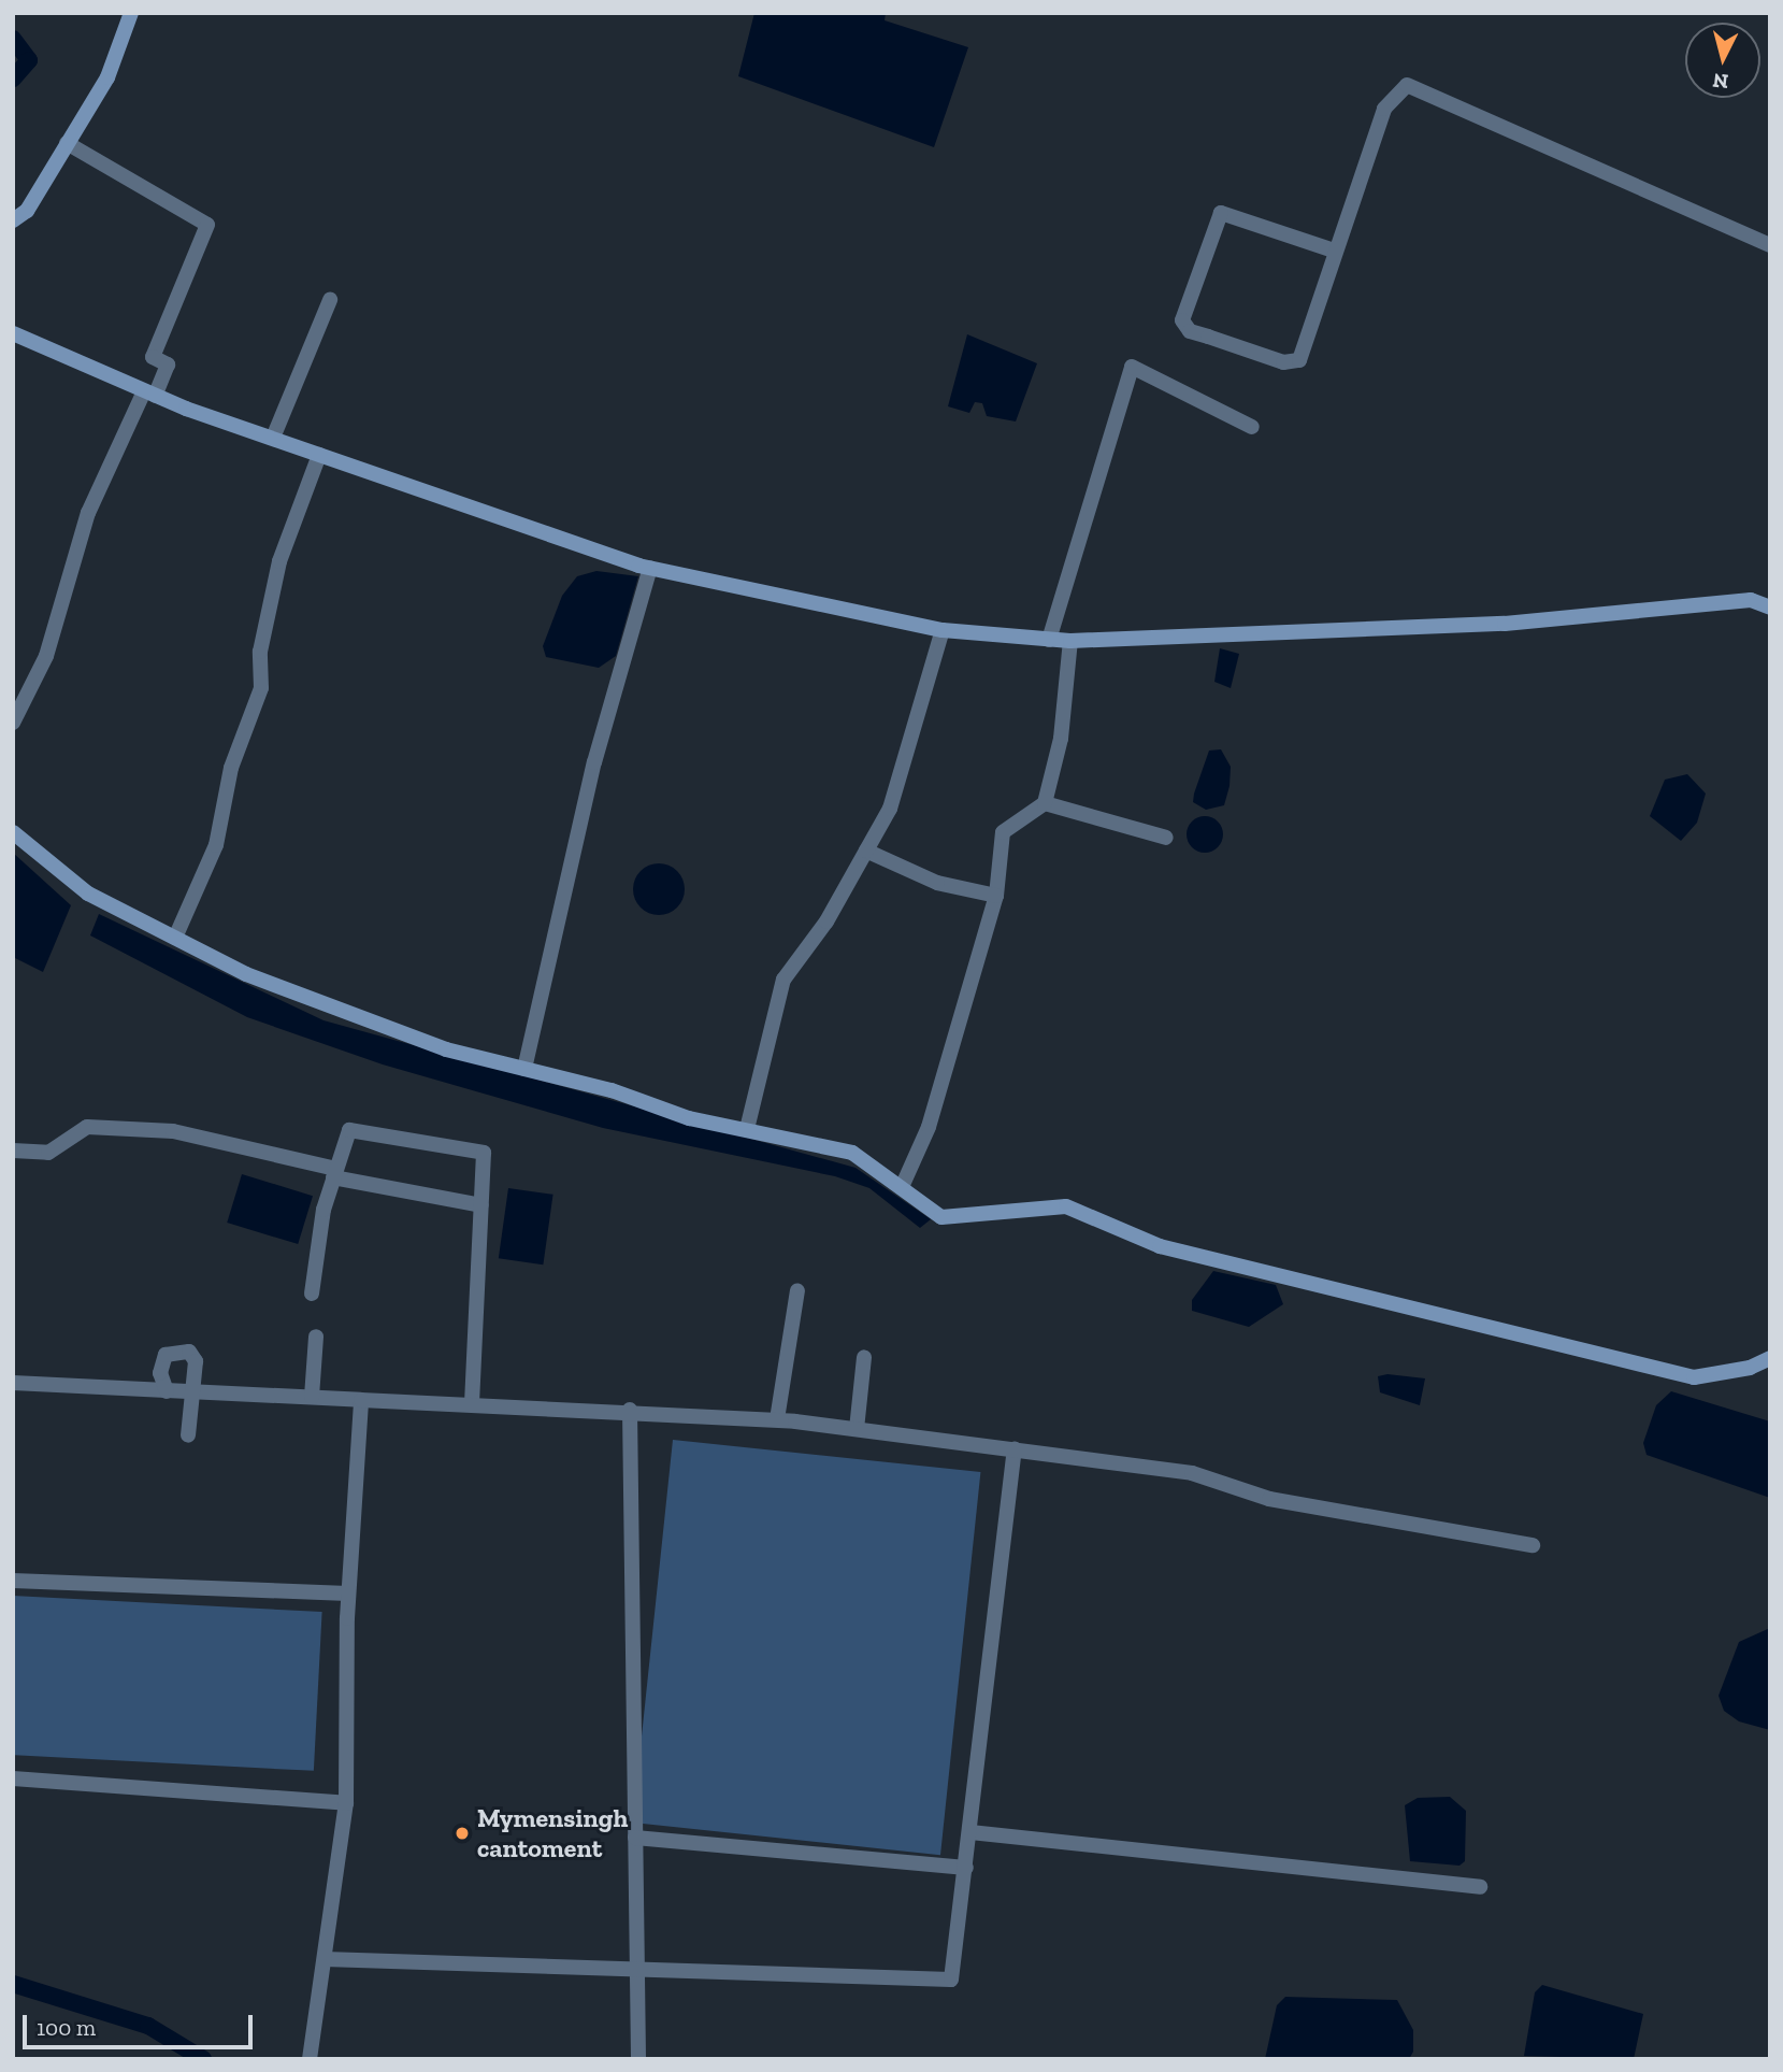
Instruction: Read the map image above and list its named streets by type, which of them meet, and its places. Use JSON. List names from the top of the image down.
{
  "places": ["Mymensingh cantoment"],
  "scale_bar": "100 m",
  "north": "bottom"
}
